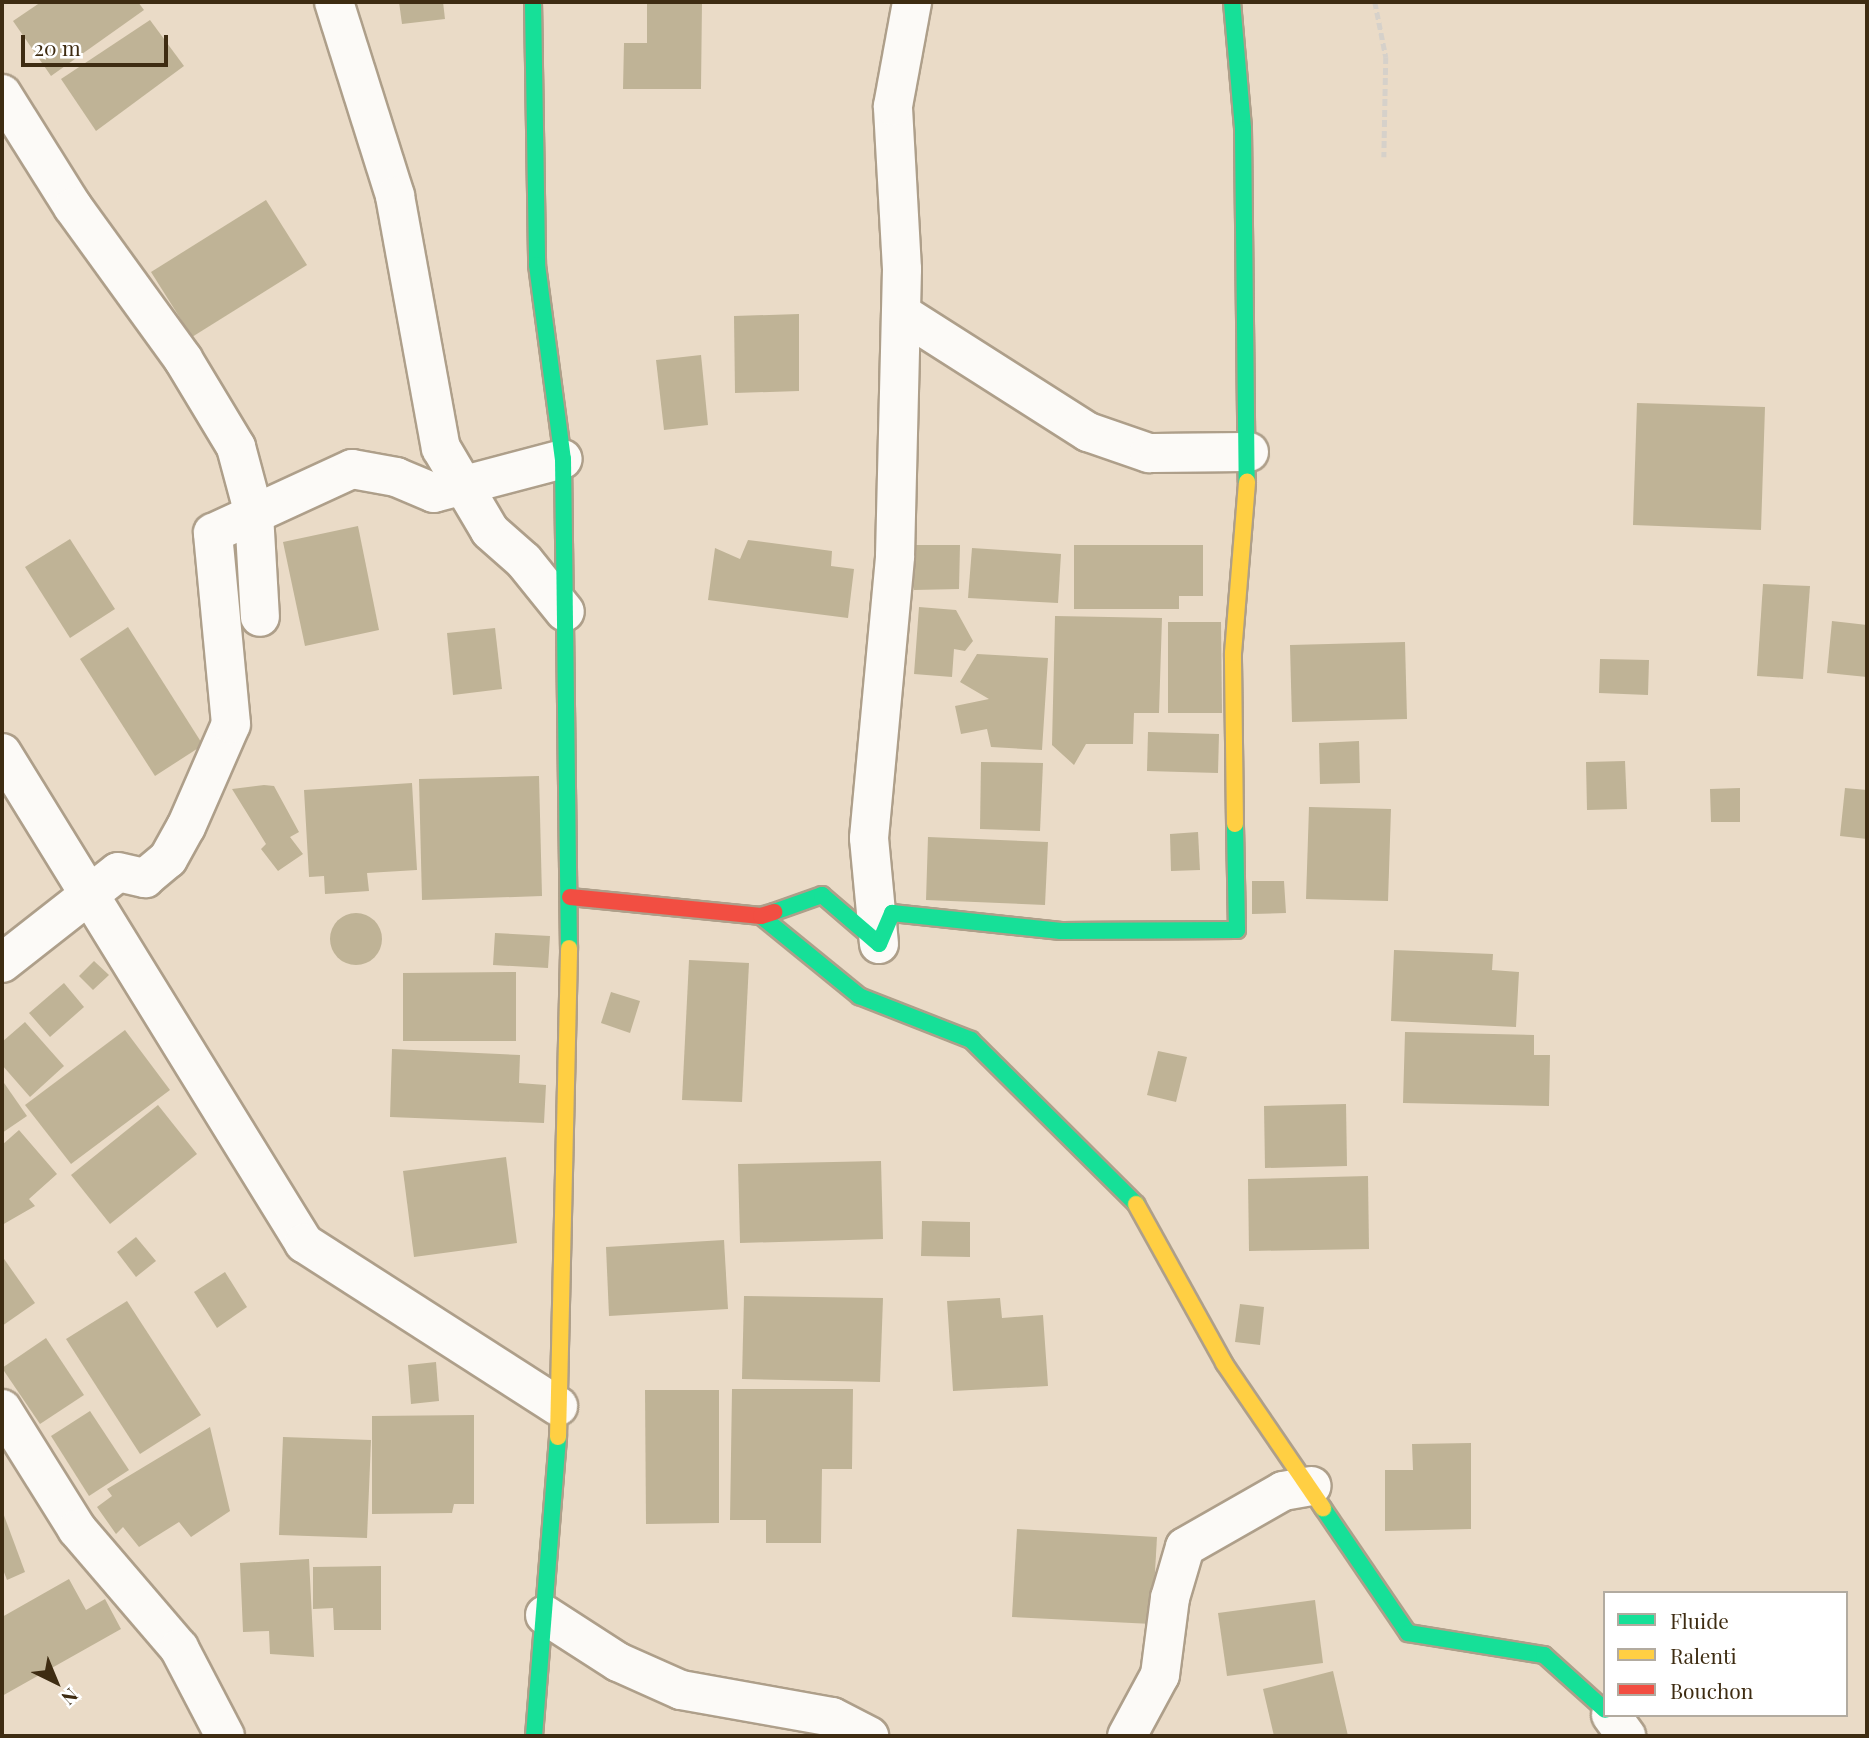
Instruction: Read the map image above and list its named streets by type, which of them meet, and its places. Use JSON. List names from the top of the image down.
{
  "legend": ["Fluide", "Ralenti", "Bouchon"],
  "scale_bar": "20 m",
  "north": "bottom right"
}
